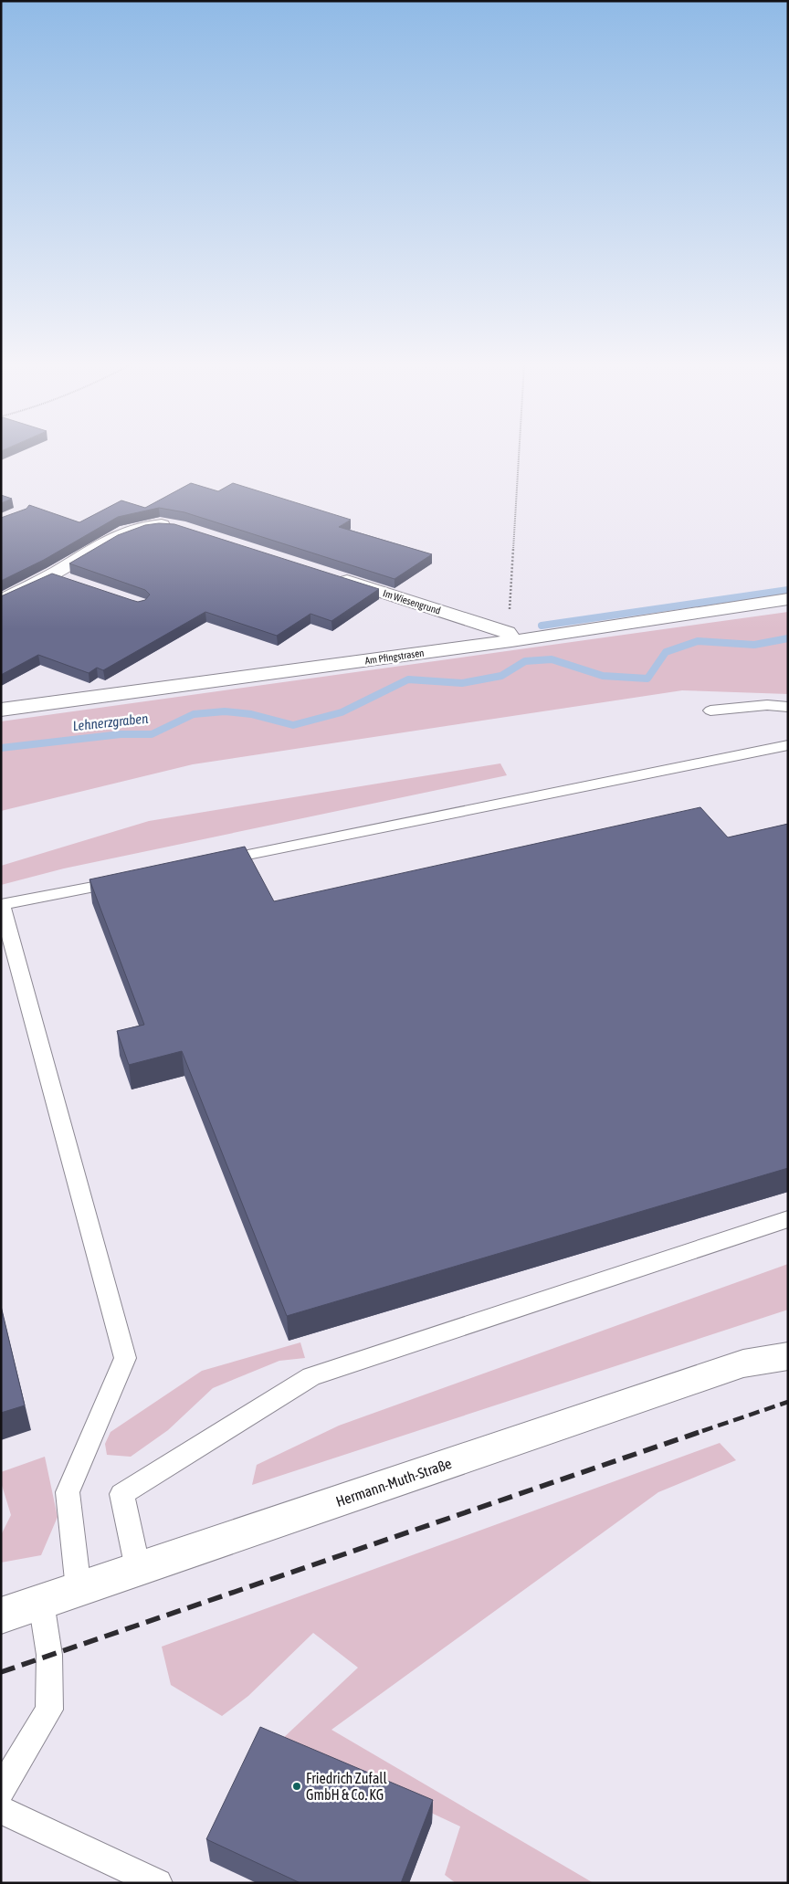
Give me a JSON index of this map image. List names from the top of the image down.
{
  "streets": {
    "street": ["Im Wiesengrund", "Am Pfingstrasen", "Hermann-Muth-Straße"]
  },
  "crossings": [
    ["Im Wiesengrund", "Am Pfingstrasen"]
  ],
  "water": ["Lehnerzgraben"],
  "places": ["Friedrich Zufall GmbH & Co. KG"]
}
